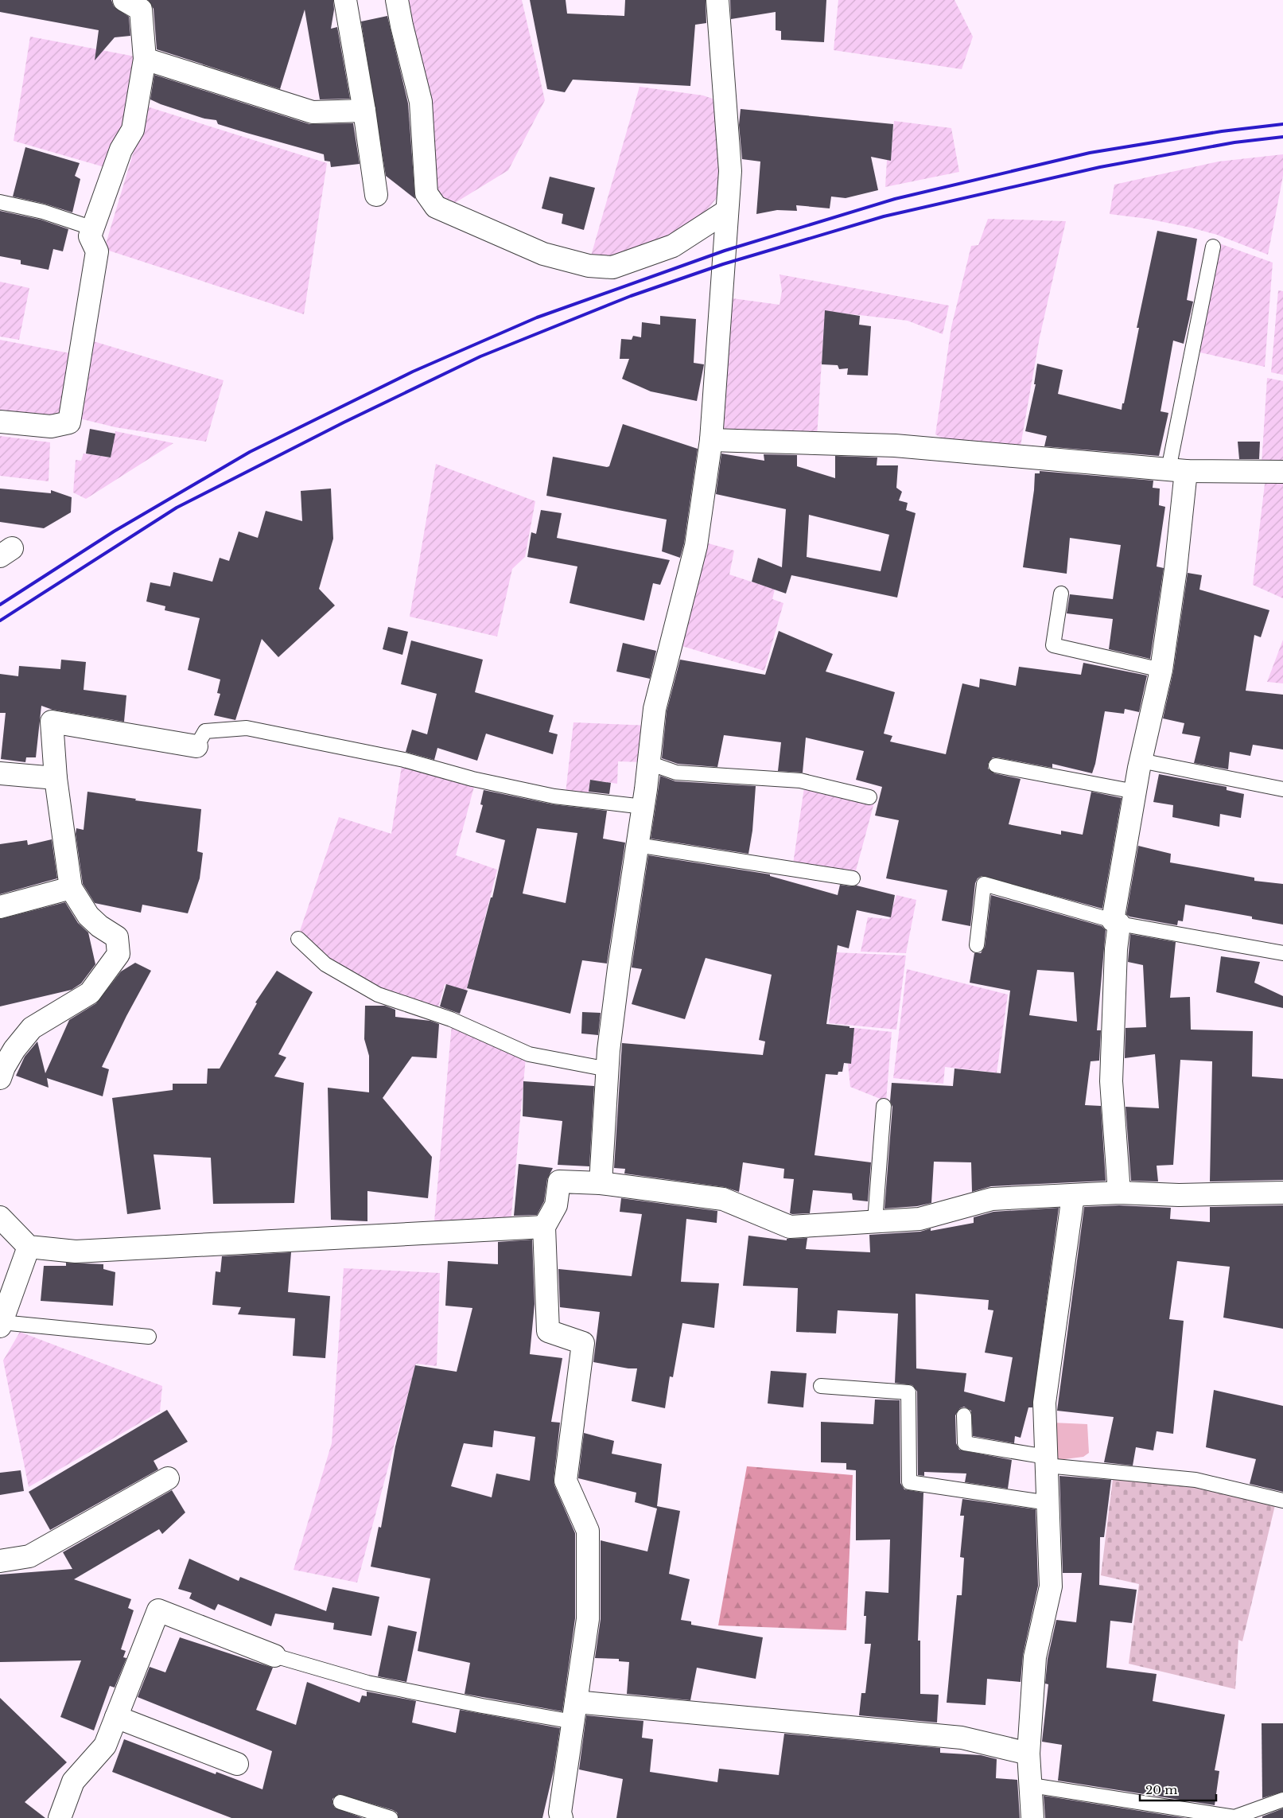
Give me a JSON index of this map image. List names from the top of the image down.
{
  "scale_bar": "20 m"
}
